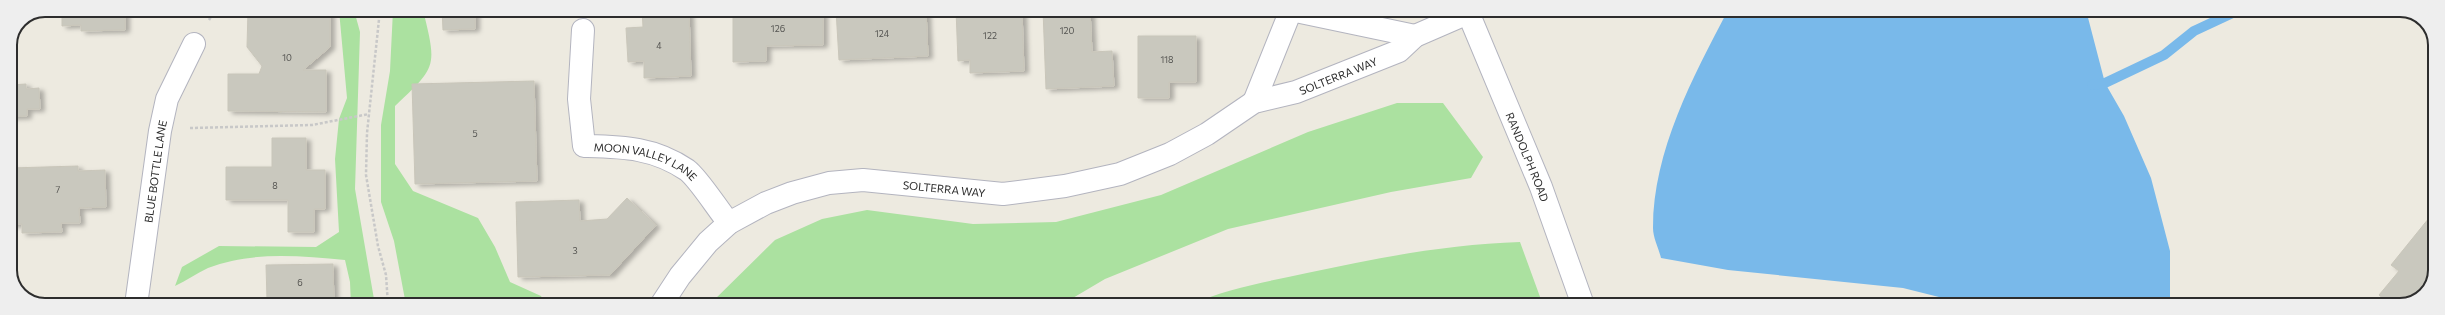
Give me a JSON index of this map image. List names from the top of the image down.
{
  "streets": {
    "street": [
      "SOLTERRA WAY",
      "RANDOLPH ROAD",
      "MOON VALLEY LANE",
      "BLUE BOTTLE LANE"
    ]
  },
  "crossings": [
    ["SOLTERRA WAY", "MOON VALLEY LANE"]
  ],
  "house_numbers": [
    "126",
    "120",
    "124",
    "122",
    "4",
    "10",
    "118",
    "5",
    "8",
    "7",
    "3",
    "6"
  ]
}
